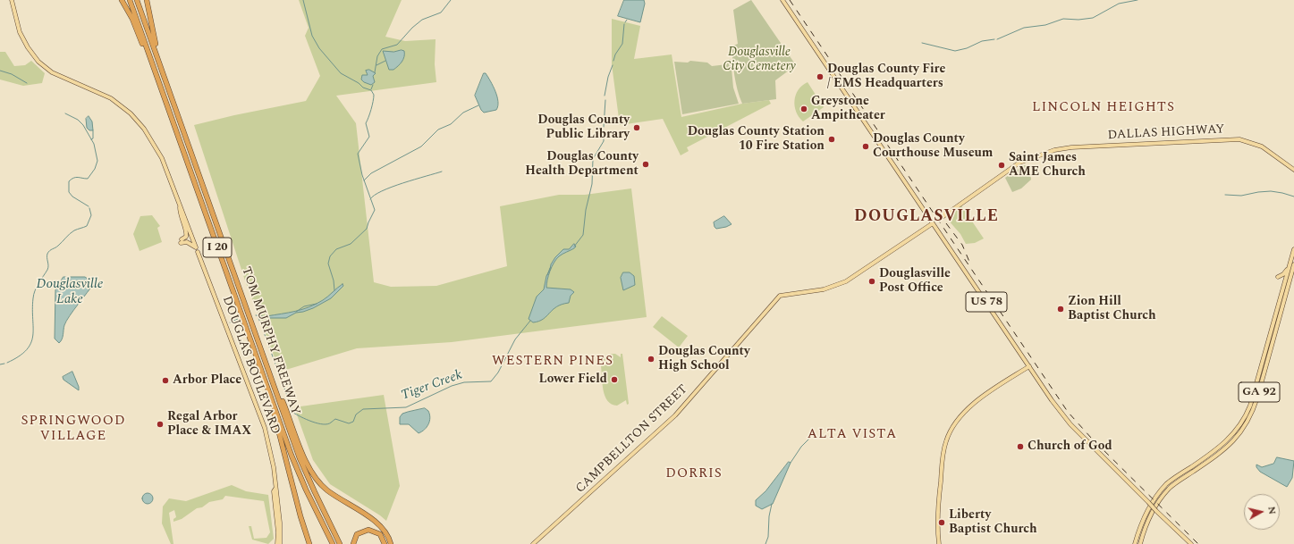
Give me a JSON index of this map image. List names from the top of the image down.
{
  "streets": {
    "highway": ["I 20", "TOM MURPHY FREEWAY"],
    "main road": [
      "DALLAS HIGHWAY",
      "US 78",
      "DOUGLAS BOULEVARD",
      "GA 92",
      "CAMPBELLTON STREET"
    ]
  },
  "crossings": [
    ["US 78", "CAMPBELLTON STREET"]
  ],
  "districts": [
    "LINCOLN HEIGHTS",
    "DOUGLASVILLE",
    "WESTERN PINES",
    "SPRINGWOOD VILLAGE",
    "ALTA VISTA",
    "DORRIS"
  ],
  "water": ["Douglasville Lake", "Tiger Creek"],
  "parks": ["Douglasville City Cemetery"],
  "places": [
    "Douglas County Fire / EMS Headquarters",
    "Greystone Ampitheater",
    "Douglas County Public Library",
    "Douglas County Station 10 Fire Station",
    "Douglas County Courthouse Museum",
    "Douglas County Health Department",
    "Saint James AME Church",
    "Douglasville Post Office",
    "Zion Hill Baptist Church",
    "Douglas County High School",
    "Lower Field",
    "Arbor Place",
    "Regal Arbor Place & IMAX",
    "Church of God",
    "Liberty Baptist Church"
  ],
  "north": "right"
}
